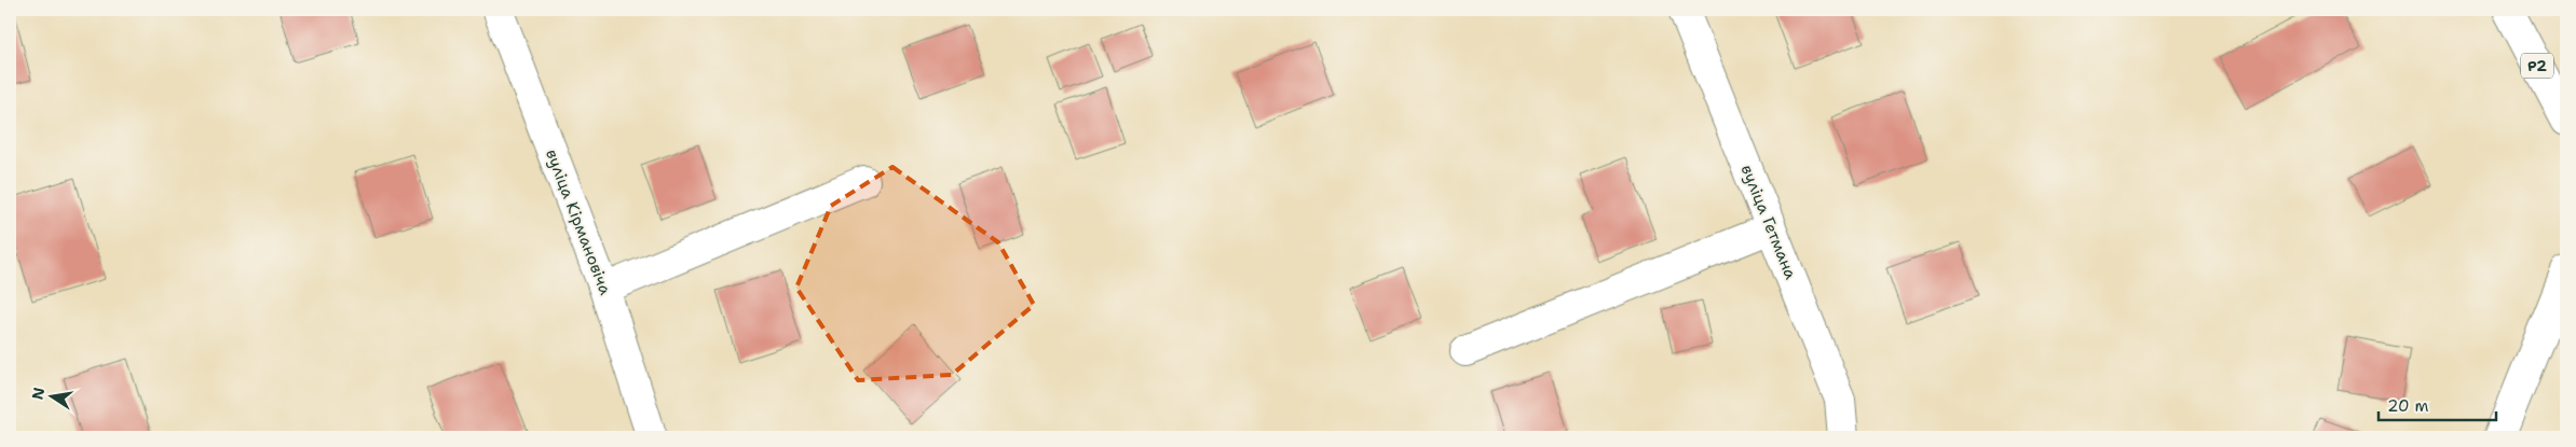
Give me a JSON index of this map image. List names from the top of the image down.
{
  "streets": {
    "street": ["Р2", "вуліца Кірмановіча", "вуліца Гетмана"]
  },
  "scale_bar": "20 m",
  "north": "left"
}
